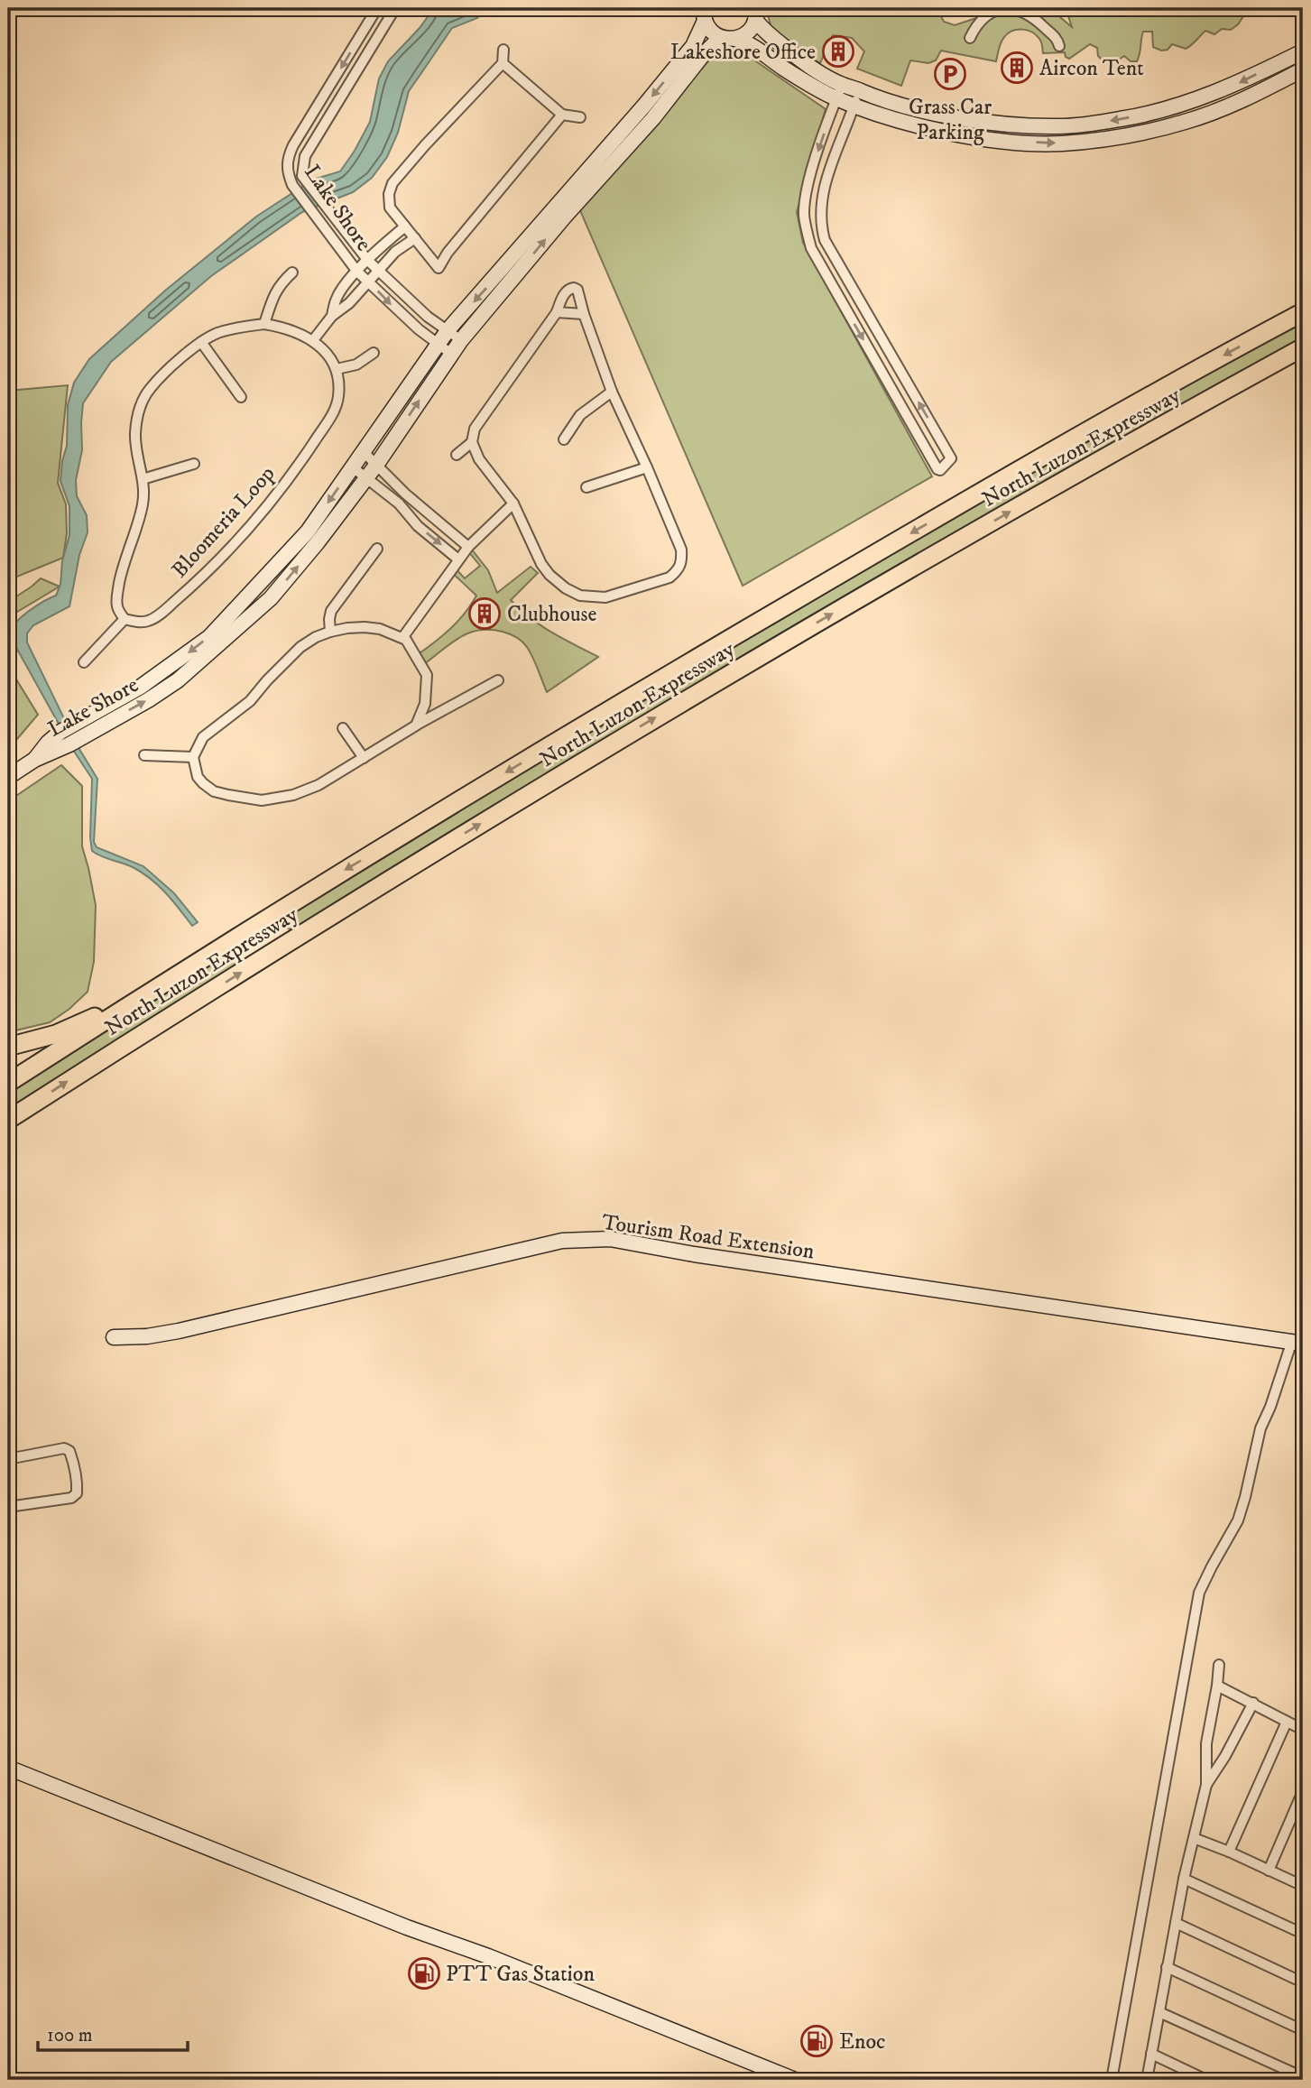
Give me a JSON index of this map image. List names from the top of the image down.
{
  "streets": {
    "highway": ["North Luzon Expressway"],
    "street": ["Lake Shore", "Bloomeria Loop", "Tourism Road Extension"]
  },
  "places": {
    "building": ["Lakeshore Office", "Aircon Tent", "Clubhouse"],
    "parking": ["Grass Car Parking"],
    "fuel station": ["PTT Gas Station", "Enoc"]
  },
  "scale_bar": "100 m"
}
